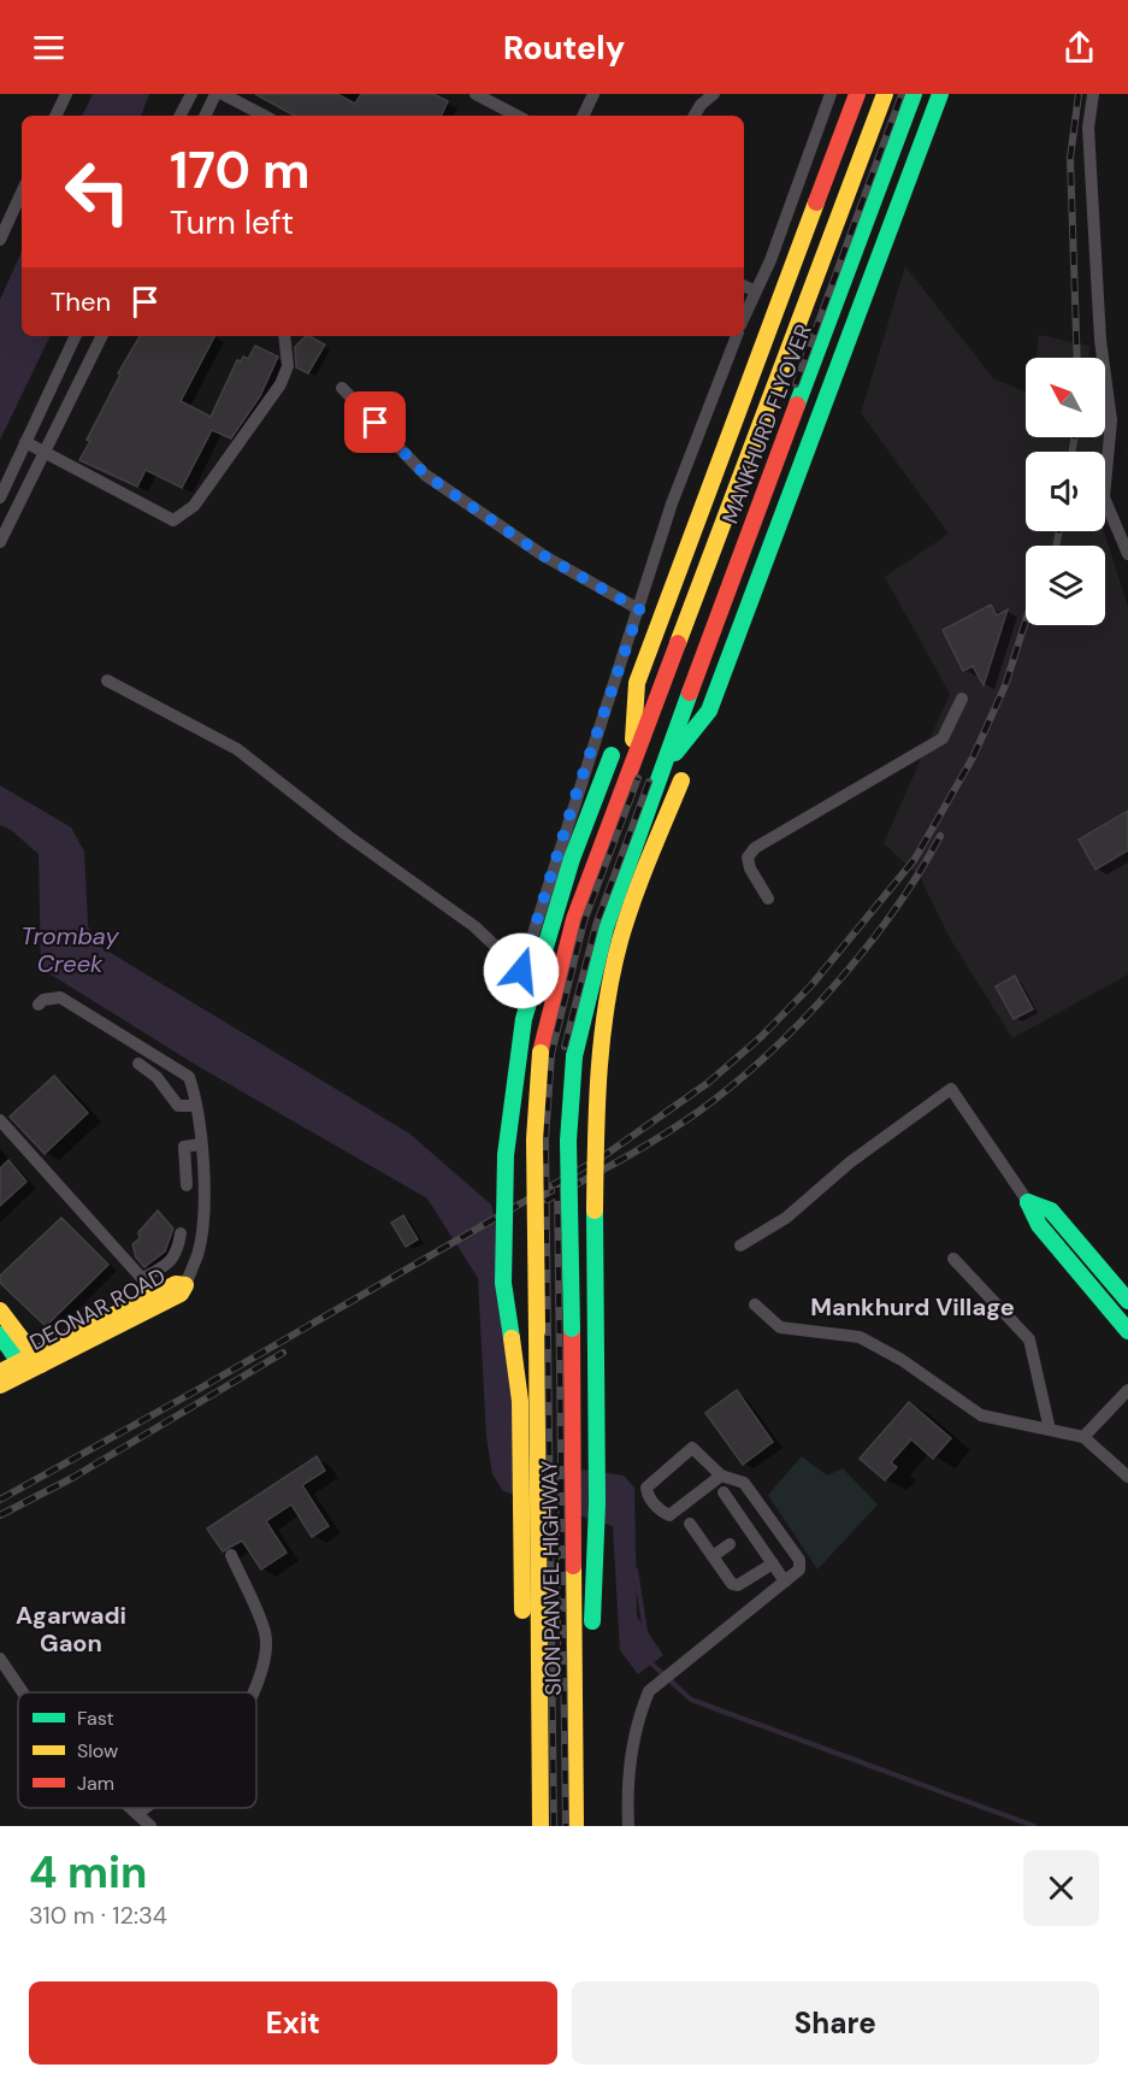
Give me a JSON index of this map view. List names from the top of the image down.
{
  "streets": {
    "main road": ["MANKHURD FLYOVER", "DEONAR ROAD", "SION PANVEL HIGHWAY"]
  },
  "crossings": [
    ["MANKHURD FLYOVER", "SION PANVEL HIGHWAY"]
  ],
  "districts": ["Mankhurd Village", "Agarwadi Gaon"],
  "water": ["Trombay Creek"],
  "legend": ["Fast", "Slow", "Jam"],
  "north": "top left",
  "page": {
    "header": "Routely",
    "turn": ["170 m", "Turn left"],
    "then": "Then",
    "heading": ["4 min", "310 m · 12:34"],
    "buttons": ["Exit", "Share"]
  }
}
